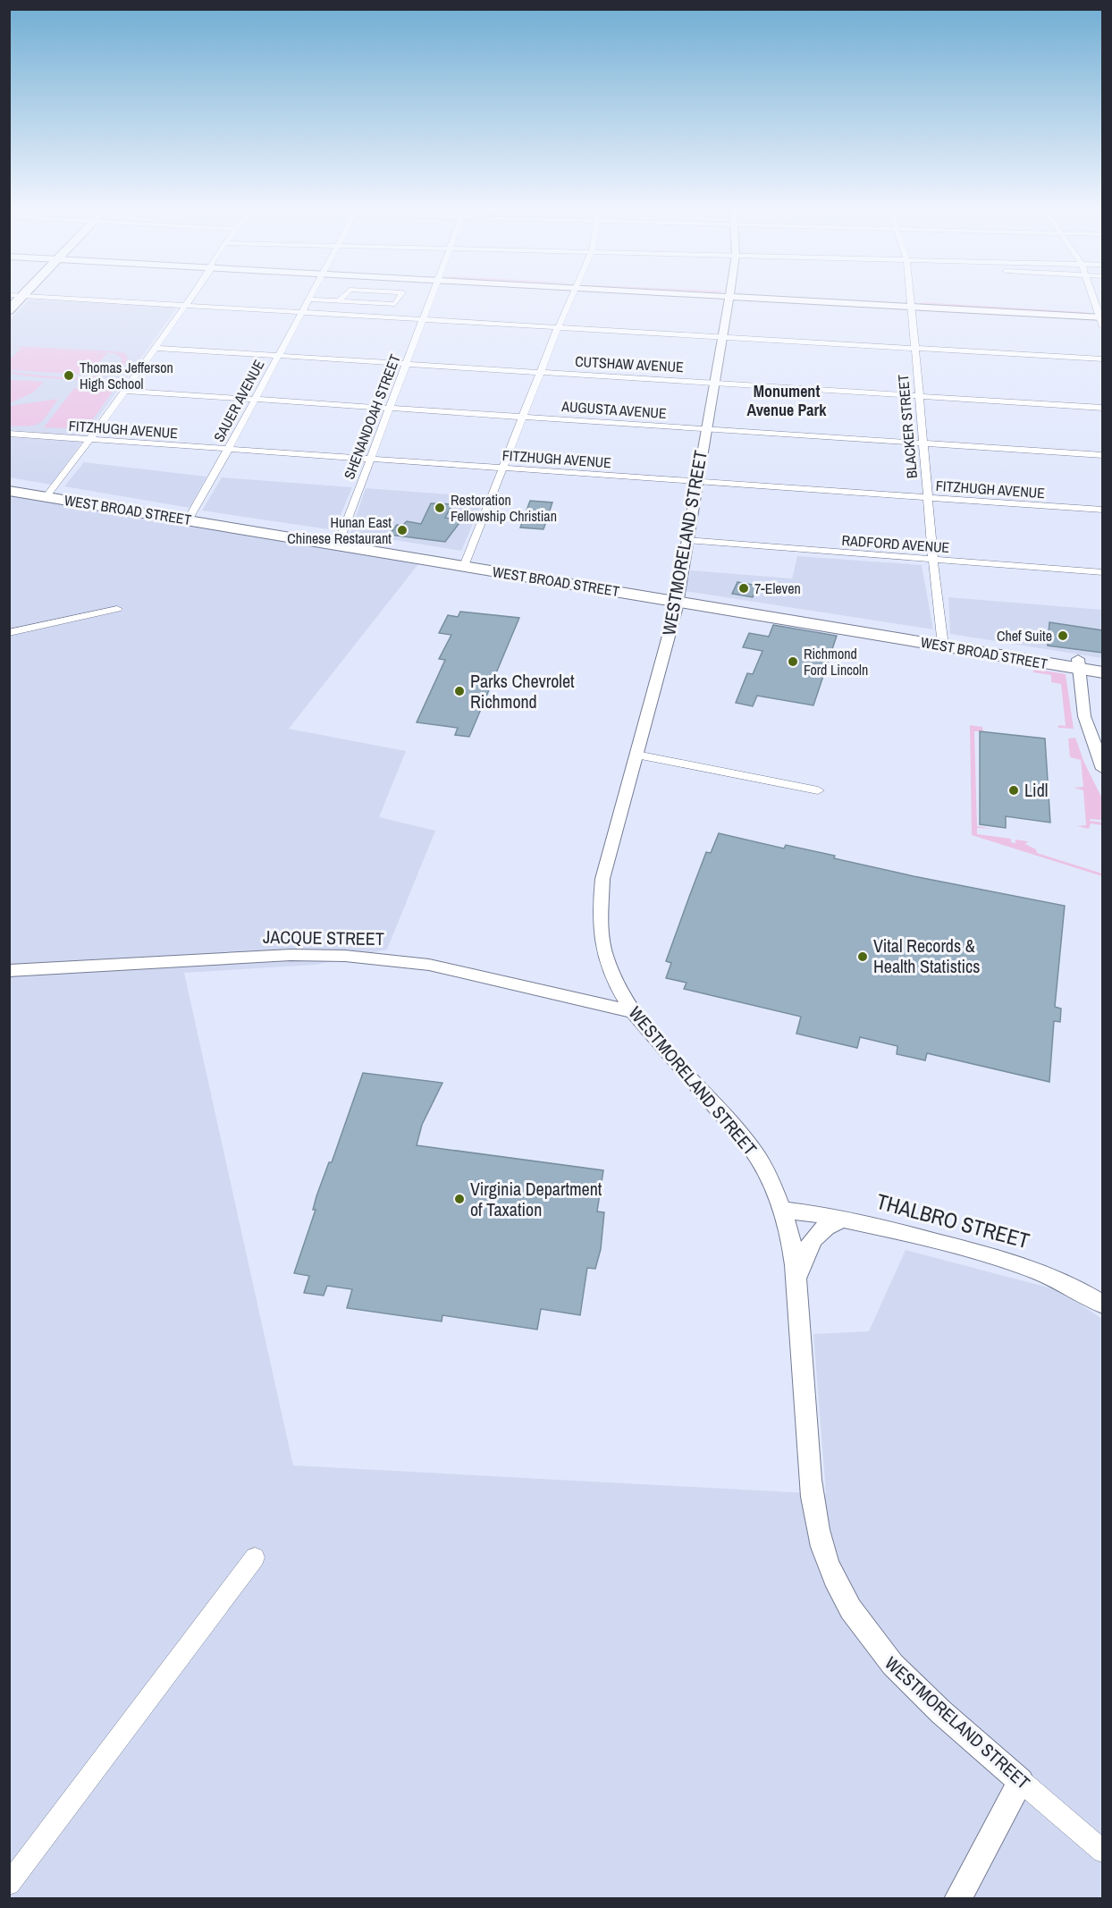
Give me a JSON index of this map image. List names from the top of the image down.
{
  "streets": {
    "main road": ["WEST BROAD STREET"],
    "street": [
      "CUTSHAW AVENUE",
      "SAUER AVENUE",
      "AUGUSTA AVENUE",
      "SHENANDOAH STREET",
      "BLACKER STREET",
      "FITZHUGH AVENUE",
      "WESTMORELAND STREET",
      "RADFORD AVENUE",
      "JACQUE STREET",
      "THALBRO STREET"
    ]
  },
  "crossings": [
    ["CUTSHAW AVENUE", "SAUER AVENUE"],
    ["CUTSHAW AVENUE", "SHENANDOAH STREET"],
    ["CUTSHAW AVENUE", "BLACKER STREET"],
    ["CUTSHAW AVENUE", "WESTMORELAND STREET"],
    ["SAUER AVENUE", "AUGUSTA AVENUE"],
    ["SAUER AVENUE", "FITZHUGH AVENUE"],
    ["SAUER AVENUE", "WEST BROAD STREET"],
    ["AUGUSTA AVENUE", "SHENANDOAH STREET"],
    ["AUGUSTA AVENUE", "BLACKER STREET"],
    ["AUGUSTA AVENUE", "WESTMORELAND STREET"],
    ["SHENANDOAH STREET", "FITZHUGH AVENUE"],
    ["SHENANDOAH STREET", "WEST BROAD STREET"],
    ["BLACKER STREET", "FITZHUGH AVENUE"],
    ["BLACKER STREET", "WEST BROAD STREET"],
    ["BLACKER STREET", "RADFORD AVENUE"],
    ["FITZHUGH AVENUE", "WESTMORELAND STREET"],
    ["WEST BROAD STREET", "WESTMORELAND STREET"],
    ["WESTMORELAND STREET", "RADFORD AVENUE"],
    ["WESTMORELAND STREET", "JACQUE STREET"],
    ["WESTMORELAND STREET", "THALBRO STREET"]
  ],
  "districts": ["Monument Avenue Park"],
  "places": [
    "Thomas Jefferson High School",
    "Restoration Fellowship Christian",
    "Hunan East Chinese Restaurant",
    "7-Eleven",
    "Chef Suite",
    "Richmond Ford Lincoln",
    "Parks Chevrolet Richmond",
    "Lidl",
    "Vital Records & Health Statistics",
    "Virginia Department of Taxation"
  ]
}
